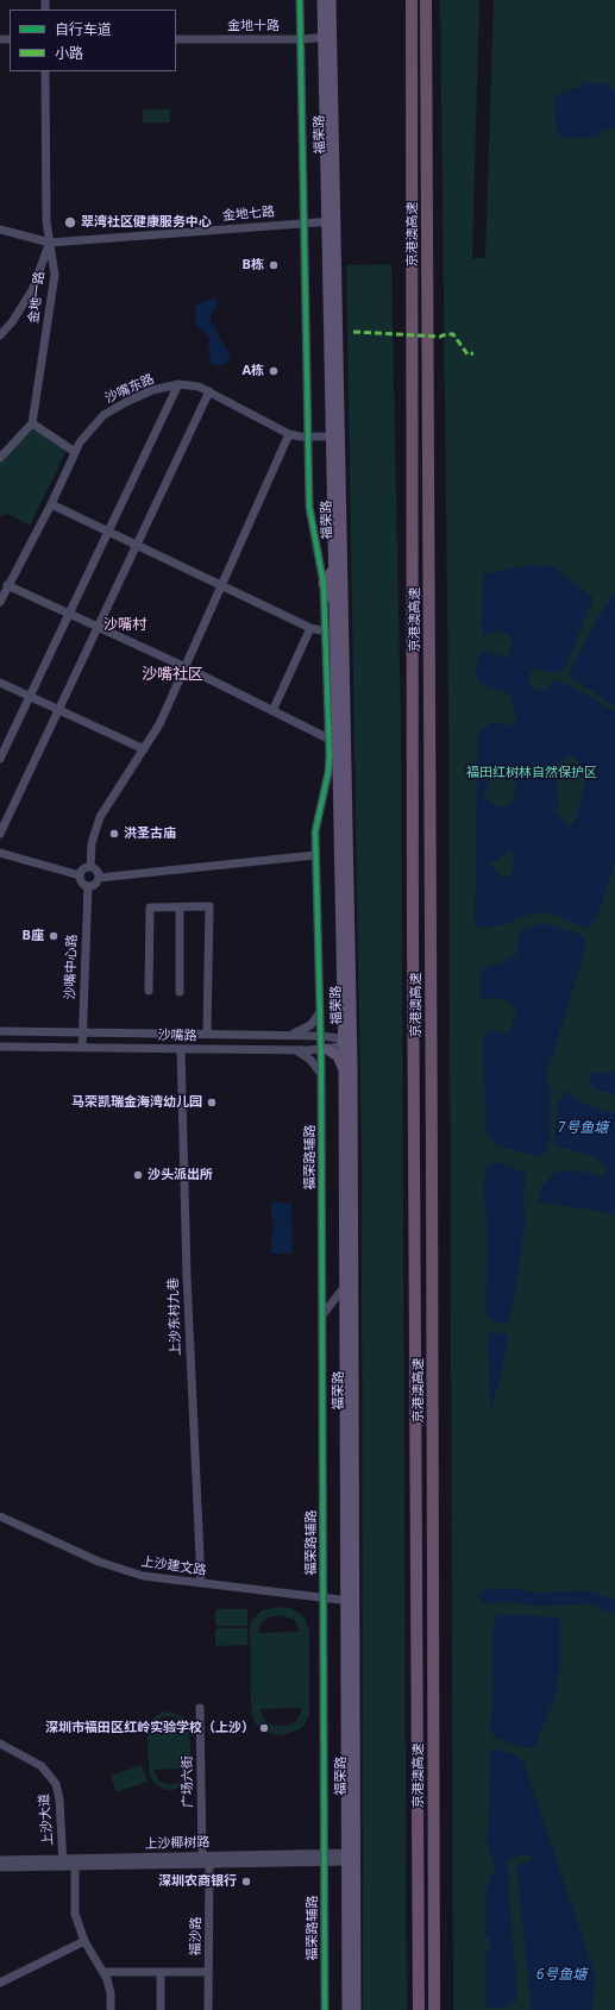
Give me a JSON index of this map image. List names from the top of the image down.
{
  "streets": {
    "highway": ["京港澳高速"],
    "main road": ["福荣路"],
    "street": [
      "金地十路",
      "金地七路",
      "金地一路",
      "沙嘴东路",
      "沙嘴中心路",
      "沙嘴路",
      "福荣路辅路",
      "上沙东村九巷",
      "上沙建文路",
      "广场六街",
      "上沙大道",
      "上沙椰树路",
      "福沙路"
    ]
  },
  "crossings": [
    ["金地十路", "福荣路"],
    ["金地十路", "福荣路辅路"],
    ["福荣路", "金地七路"],
    ["福荣路", "沙嘴东路"],
    ["福荣路", "沙嘴路"],
    ["福荣路", "福荣路辅路"],
    ["福荣路", "上沙建文路"],
    ["福荣路", "上沙椰树路"],
    ["金地七路", "金地一路"],
    ["金地七路", "福荣路辅路"],
    ["沙嘴东路", "福荣路辅路"],
    ["沙嘴中心路", "沙嘴路"],
    ["沙嘴路", "福荣路辅路"],
    ["沙嘴路", "上沙东村九巷"],
    ["福荣路辅路", "上沙建文路"],
    ["福荣路辅路", "上沙椰树路"],
    ["上沙东村九巷", "上沙建文路"],
    ["广场六街", "上沙椰树路"],
    ["上沙大道", "上沙椰树路"],
    ["上沙椰树路", "福沙路"]
  ],
  "districts": ["沙嘴村", "沙嘴社区"],
  "water": ["7号鱼塘", "6号鱼塘"],
  "parks": ["福田红树林自然保护区"],
  "places": [
    "翠湾社区健康服务中心",
    "B栋",
    "A栋",
    "洪圣古庙",
    "B座",
    "马荣凯瑞金海湾幼儿园",
    "沙头派出所",
    "深圳市福田区红岭实验学校（上沙）",
    "深圳农商银行"
  ],
  "legend": ["自行车道", "小路"]
}
